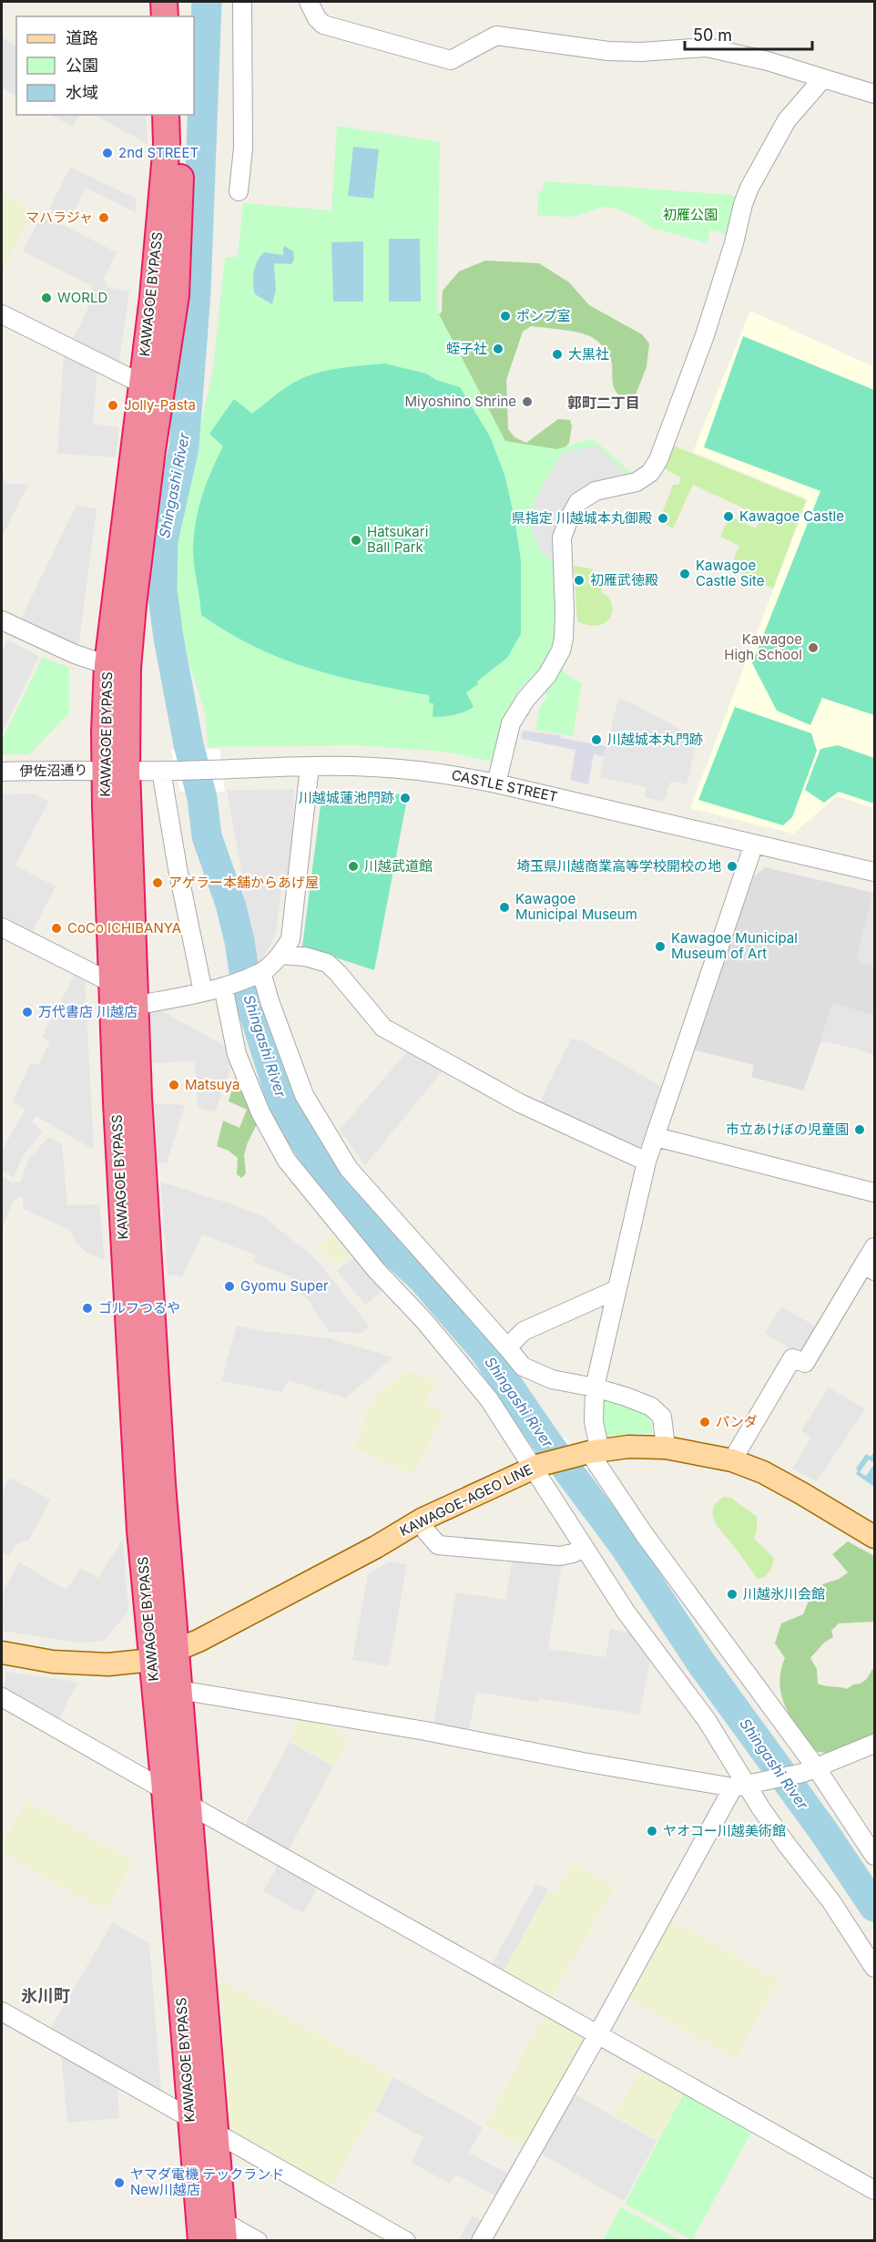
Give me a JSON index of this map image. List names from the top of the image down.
{
  "streets": {
    "highway": ["KAWAGOE BYPASS"],
    "main road": ["KAWAGOE-AGEO LINE"],
    "street": ["伊佐沼通り", "CASTLE STREET"]
  },
  "crossings": [
    ["KAWAGOE BYPASS", "伊佐沼通り"],
    ["KAWAGOE BYPASS", "CASTLE STREET"],
    ["KAWAGOE BYPASS", "KAWAGOE-AGEO LINE"],
    ["伊佐沼通り", "CASTLE STREET"]
  ],
  "districts": ["郭町二丁目", "氷川町"],
  "water": ["Shingashi River"],
  "parks": ["初雁公園"],
  "places": [
    "2nd STREET",
    "マハラジャ",
    "WORLD",
    "ポンプ室",
    "蛭子社",
    "大黒社",
    "Miyoshino Shrine",
    "Jolly-Pasta",
    "Kawagoe Castle",
    "県指定 川越城本丸御殿",
    "Hatsukari Ball Park",
    "Kawagoe Castle Site",
    "初雁武徳殿",
    "Kawagoe High School",
    "川越城本丸門跡",
    "川越城蓮池門跡",
    "川越武道館",
    "埼玉県川越商業高等学校開校の地",
    "アゲラー本舗からあげ屋",
    "Kawagoe Municipal Museum",
    "CoCo ICHIBANYA",
    "Kawagoe Municipal Museum of Art",
    "万代書店 川越店",
    "Matsuya",
    "市立あけぼの児童園",
    "Gyomu Super",
    "ゴルフつるや",
    "パンダ",
    "川越氷川会館",
    "ヤオコー川越美術館",
    "ヤマダ電機 テックランド New川越店"
  ],
  "legend": ["道路", "公園", "水域"],
  "scale_bar": "50 m"
}
